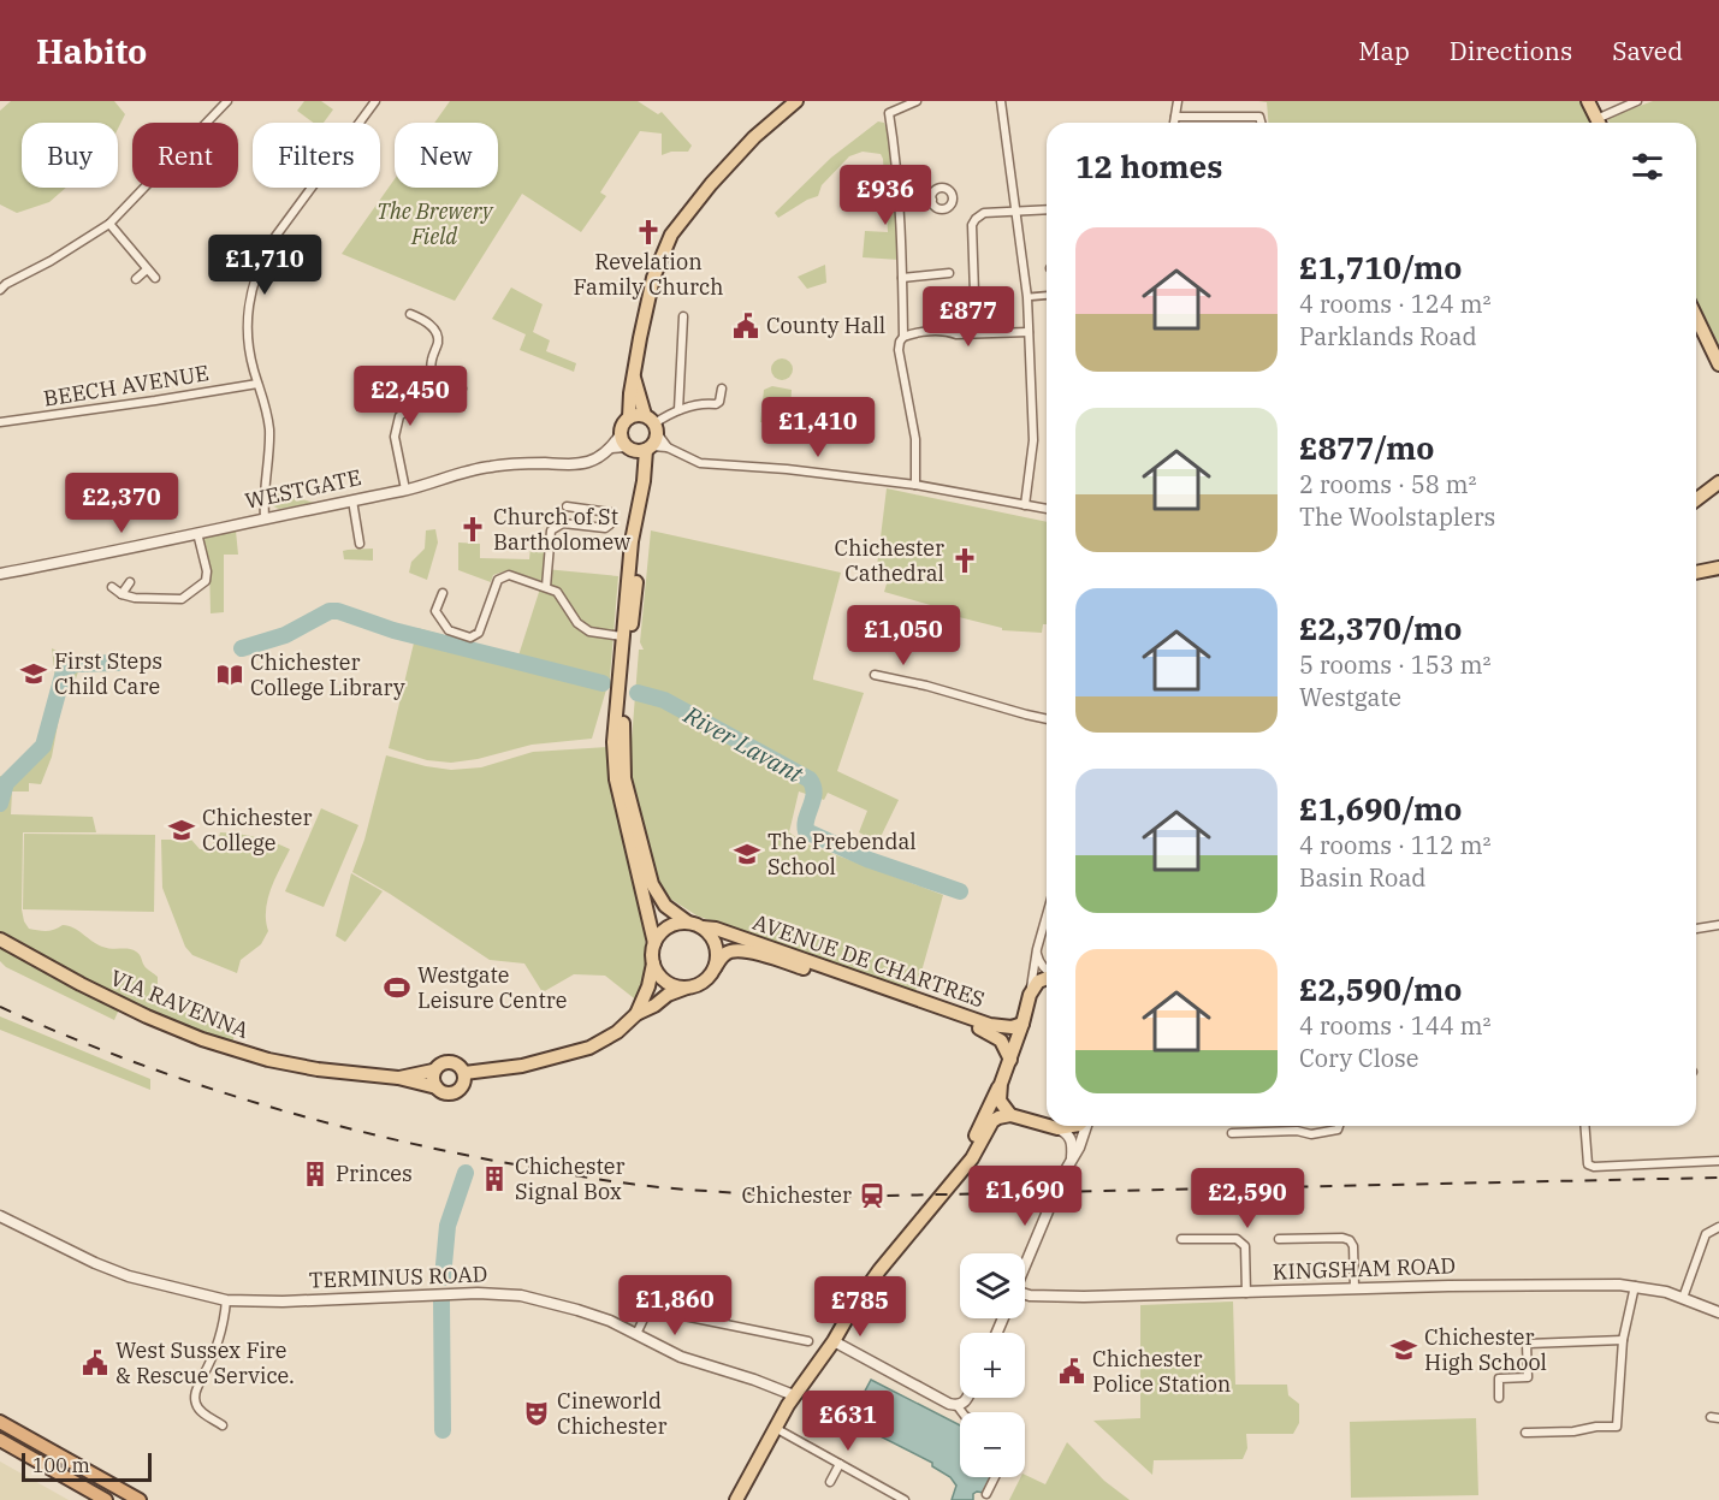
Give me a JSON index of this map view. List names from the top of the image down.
{
  "streets": {
    "main road": ["AVENUE DE CHARTRES", "VIA RAVENNA"],
    "street": [
      "BEECH AVENUE",
      "WESTGATE",
      "KINGSHAM ROAD",
      "TERMINUS ROAD"
    ]
  },
  "water": ["River Lavant"],
  "parks": ["The Brewery Field"],
  "places": {
    "church": ["Revelation Family Church", "Church of St Bartholomew", "Chichester Cathedral"],
    "public building": ["County Hall", "West Sussex Fire & Rescue Service.", "Chichester Police Station"],
    "school or university": [
      "First Steps Child Care",
      "Chichester College",
      "The Prebendal School",
      "Chichester High School"
    ],
    "library": ["Chichester College Library"],
    "sports": ["Westgate Leisure Centre"],
    "building": ["Princes", "Chichester Signal Box"],
    "station": ["Chichester"],
    "theatre": ["Cineworld Chichester"]
  },
  "scale_bar": "100 m",
  "page": {
    "header": "Habito",
    "nav": ["Map", "Directions", "Saved"],
    "chip": [
      "Buy",
      "Rent",
      "Filters",
      "New"
    ],
    "heading": "12 homes",
    "price": [
      "£936",
      "£1,710",
      "£877",
      "£2,450",
      "£1,410",
      "£2,370",
      "£1,050",
      "£1,690",
      "£2,590",
      "£1,860",
      "£785",
      "£631"
    ],
    "list": [
      {
        "name": "£1,710/mo",
        "note": "4 rooms · 124 m² · Parklands Road"
      },
      {
        "name": "£877/mo",
        "note": "2 rooms · 58 m² · The Woolstaplers"
      },
      {
        "name": "£2,370/mo",
        "note": "5 rooms · 153 m² · Westgate"
      },
      {
        "name": "£1,690/mo",
        "note": "4 rooms · 112 m² · Basin Road"
      },
      {
        "name": "£2,590/mo",
        "note": "4 rooms · 144 m² · Cory Close"
      }
    ],
    "map_buttons": ["+", "−"],
    "scale": "100 m"
  }
}
